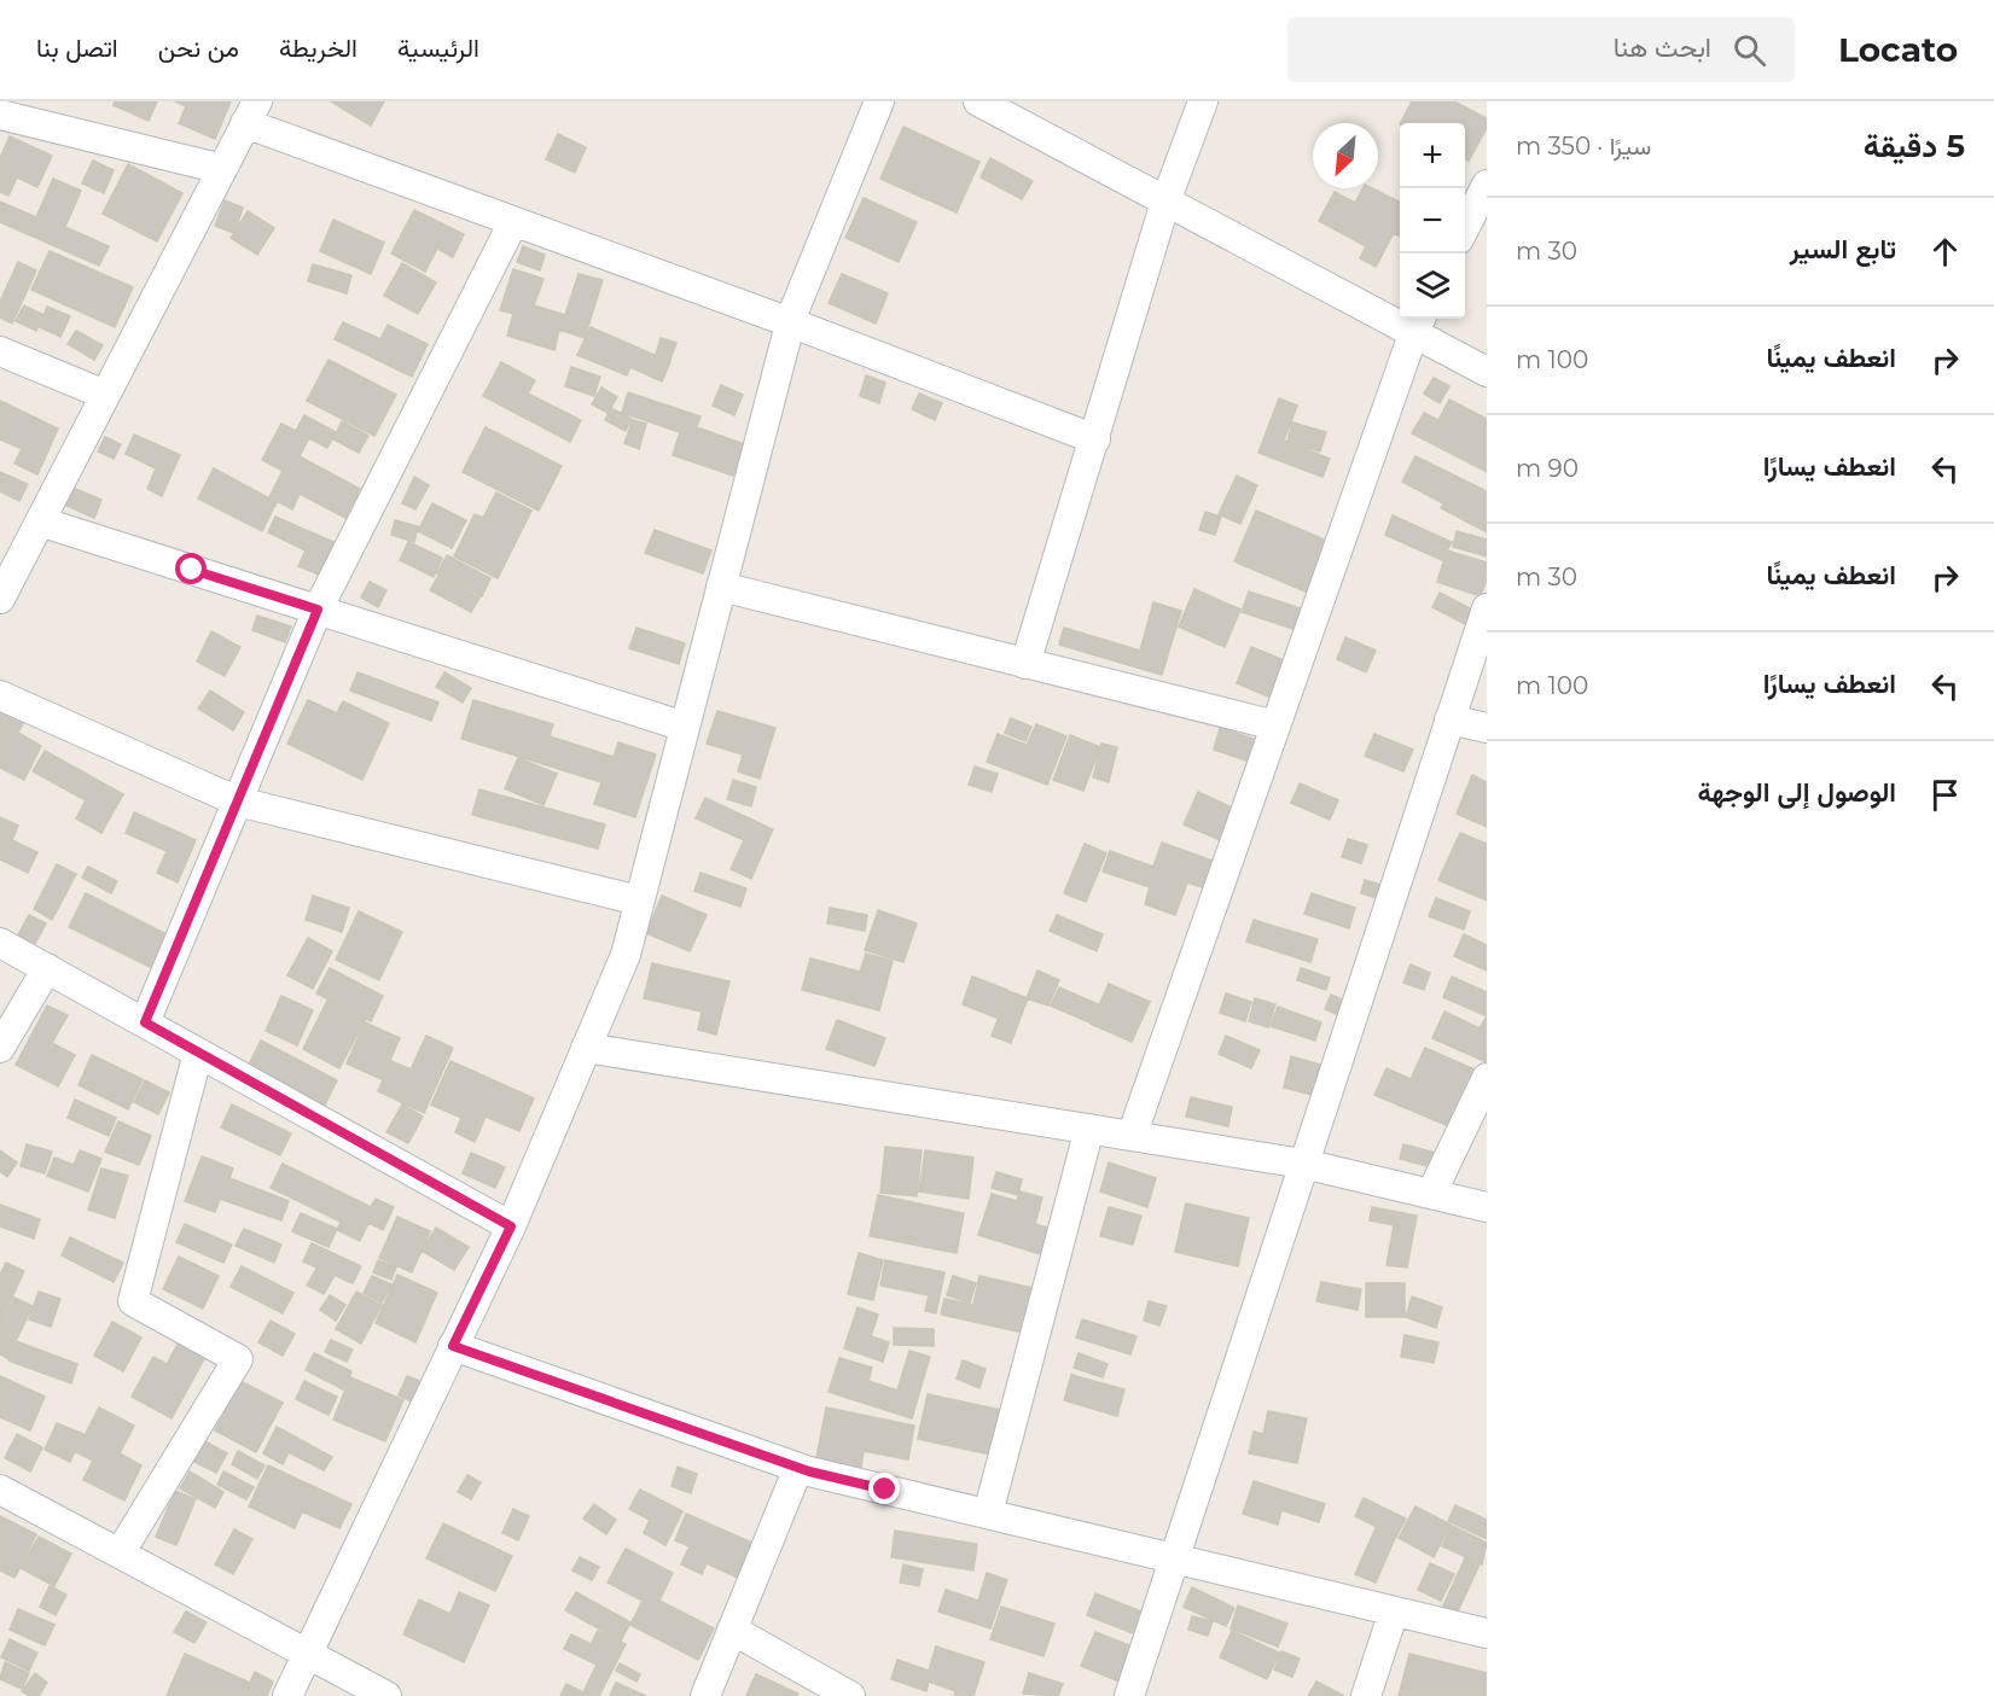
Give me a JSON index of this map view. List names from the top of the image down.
{
  "north": "bottom left",
  "page": {
    "header": "Locato",
    "search": "ابحث هنا",
    "nav": [
      "الرئيسية",
      "الخريطة",
      "من نحن",
      "اتصل بنا"
    ],
    "heading": ["5 دقيقة", "سيرًا · 350 m"],
    "map_buttons": ["+", "−"],
    "list": [
      ["تابع السير", "30 m"],
      ["انعطف يمينًا", "100 m"],
      ["انعطف يسارًا", "90 m"],
      ["انعطف يمينًا", "30 m"],
      ["انعطف يسارًا", "100 m"],
      "الوصول إلى الوجهة"
    ]
  }
}
